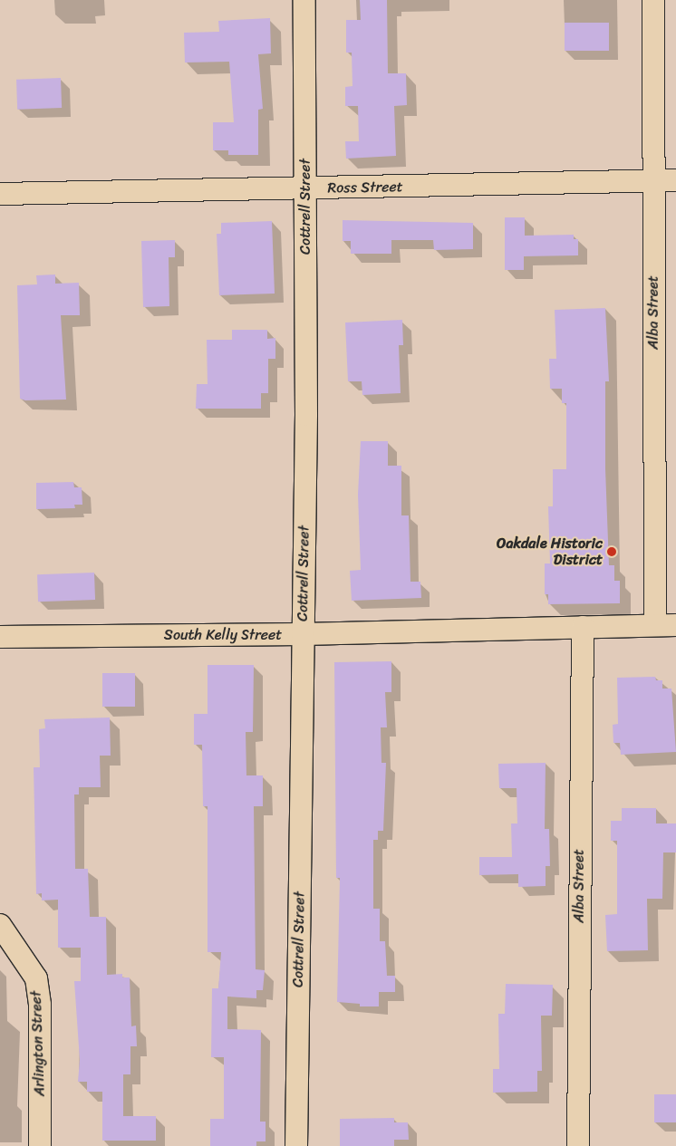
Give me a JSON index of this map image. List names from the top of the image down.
{
  "streets": {
    "street": [
      "Ross Street",
      "Cottrell Street",
      "Alba Street",
      "South Kelly Street",
      "Arlington Street"
    ]
  },
  "crossings": [
    ["Ross Street", "Cottrell Street"],
    ["Ross Street", "Alba Street"],
    ["Cottrell Street", "South Kelly Street"],
    ["Alba Street", "South Kelly Street"]
  ],
  "places": ["Oakdale Historic District"]
}
